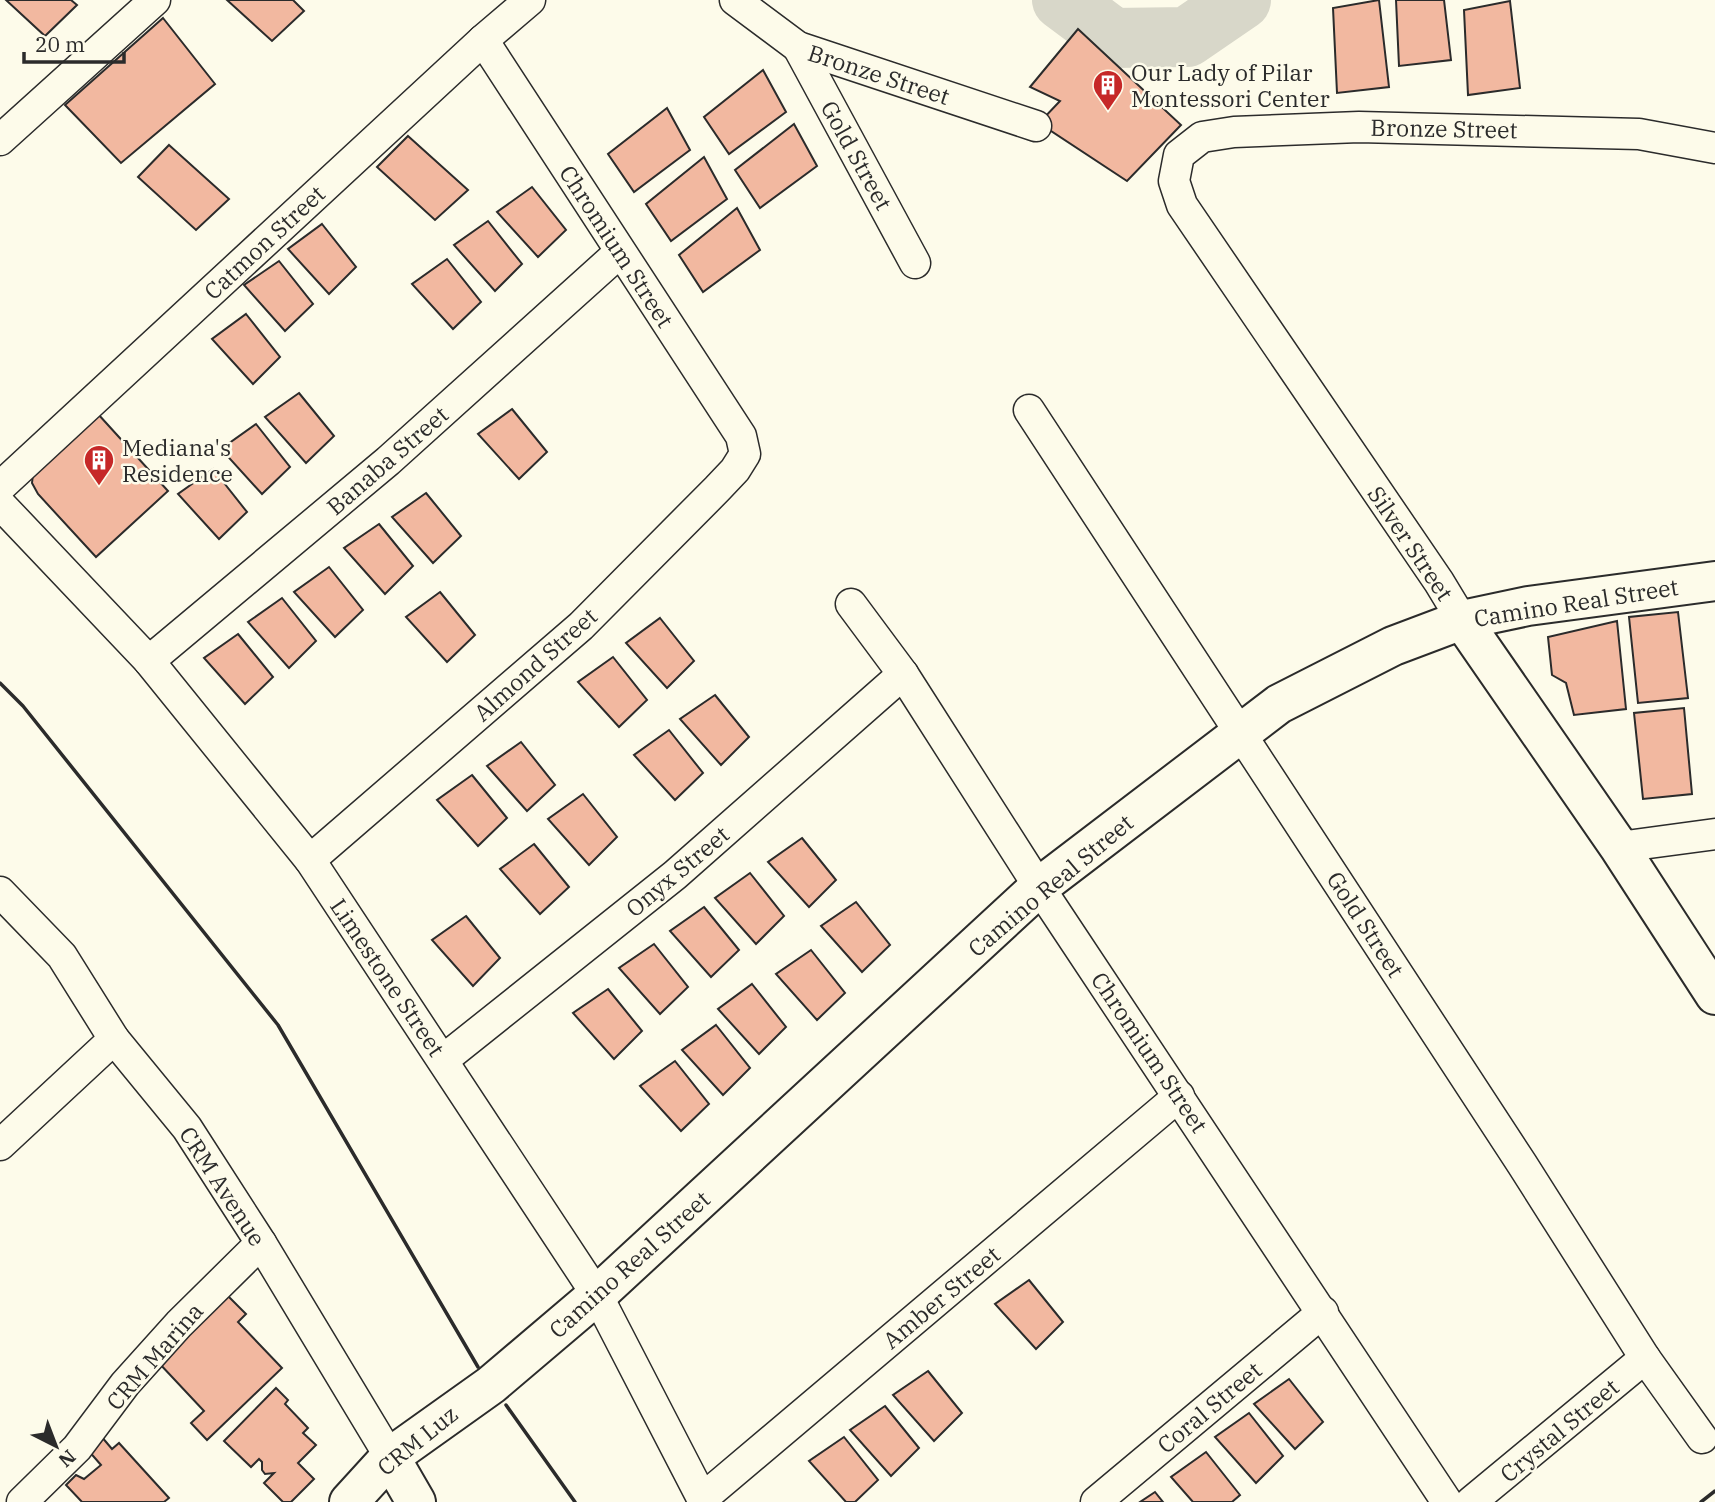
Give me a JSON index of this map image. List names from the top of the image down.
{
  "streets": {
    "street": [
      "Bronze Street",
      "Gold Street",
      "Catmon Street",
      "Chromium Street",
      "Banaba Street",
      "Silver Street",
      "Camino Real Street",
      "Almond Street",
      "Onyx Street",
      "Limestone Street",
      "CRM Avenue",
      "Amber Street",
      "CRM Marina",
      "Coral Street",
      "Crystal Street",
      "CRM Luz"
    ]
  },
  "crossings": [
    ["Bronze Street", "Gold Street"],
    ["Bronze Street", "Silver Street"],
    ["Gold Street", "Camino Real Street"],
    ["Gold Street", "Crystal Street"],
    ["Catmon Street", "Chromium Street"],
    ["Chromium Street", "Banaba Street"],
    ["Chromium Street", "Camino Real Street"],
    ["Chromium Street", "Almond Street"],
    ["Chromium Street", "Onyx Street"],
    ["Chromium Street", "Amber Street"],
    ["Chromium Street", "Coral Street"],
    ["Banaba Street", "Limestone Street"],
    ["Silver Street", "Camino Real Street"],
    ["Camino Real Street", "Limestone Street"],
    ["Camino Real Street", "CRM Luz"],
    ["Almond Street", "Limestone Street"],
    ["Onyx Street", "Limestone Street"],
    ["Limestone Street", "Amber Street"],
    ["CRM Avenue", "CRM Marina"],
    ["CRM Avenue", "CRM Luz"]
  ],
  "places": {
    "building": ["Our Lady of Pilar Montessori Center", "Mediana's Residence"]
  },
  "scale_bar": "20 m",
  "north": "bottom right"
}
